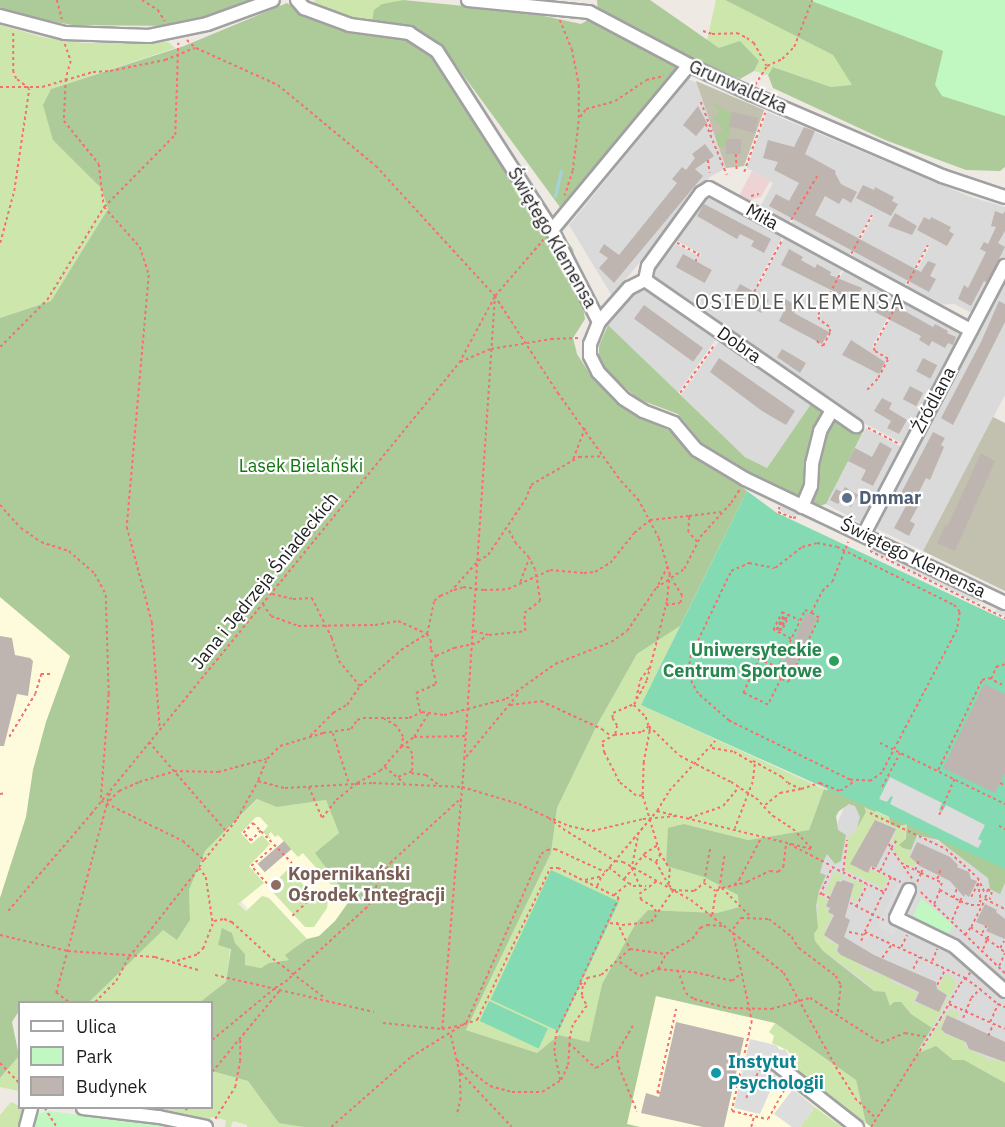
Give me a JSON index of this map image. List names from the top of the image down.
{
  "streets": {
    "street": [
      "Grunwaldzka",
      "Miła",
      "Świętego Klemensa",
      "Dobra",
      "Źródlana"
    ],
    "path": ["Jana i Jędrzeja Śniadeckich"]
  },
  "crossings": [
    ["Miła", "Dobra"],
    ["Miła", "Źródlana"],
    ["Świętego Klemensa", "Źródlana"],
    ["Świętego Klemensa", "Jana i Jędrzeja Śniadeckich"]
  ],
  "districts": ["OSIEDLE KLEMENSA"],
  "parks": ["Lasek Bielański"],
  "places": [
    "Dmmar",
    "Uniwersyteckie Centrum Sportowe",
    "Kopernikański Ośrodek Integracji",
    "Instytut Psychologii"
  ],
  "legend": ["Ulica", "Park", "Budynek"]
}
